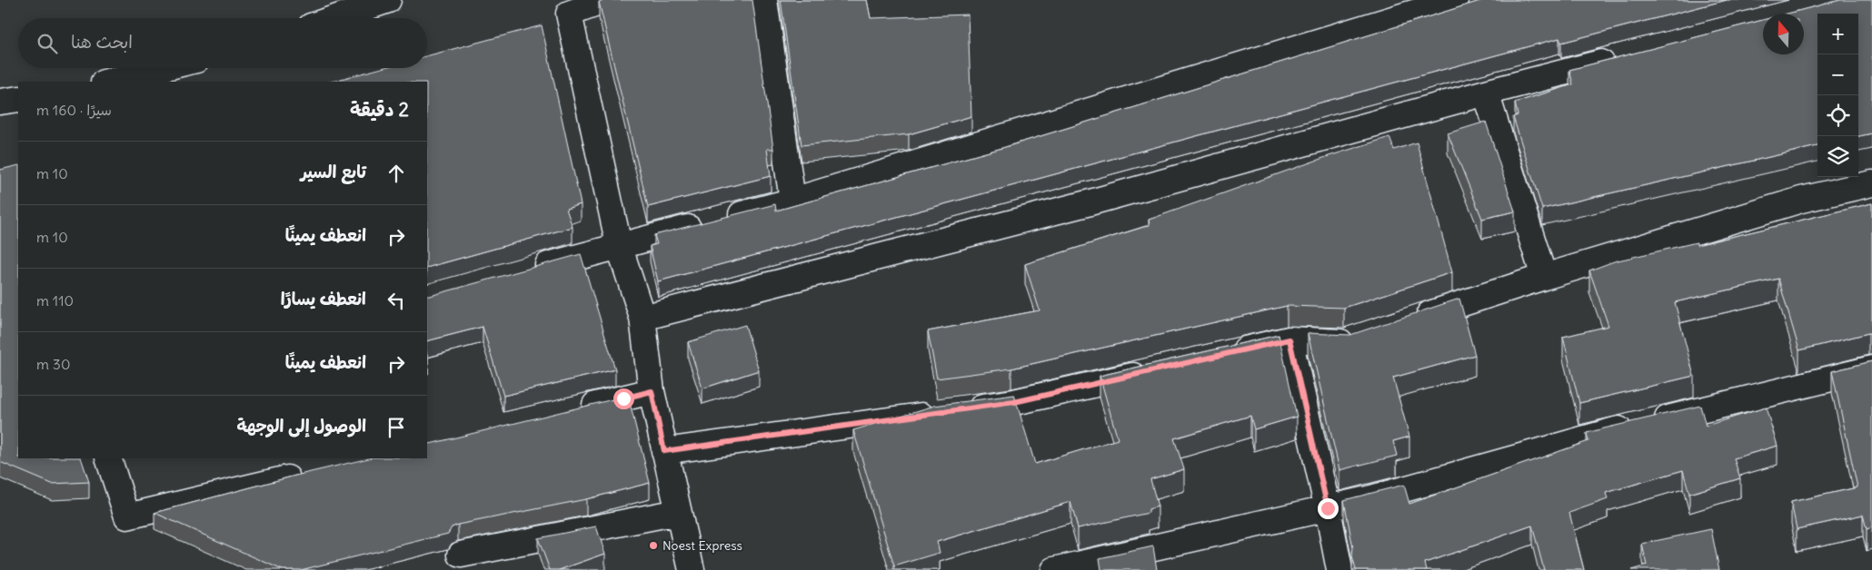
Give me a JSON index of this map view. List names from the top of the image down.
{
  "places": ["Noest Express"],
  "north": "top",
  "page": {
    "map_buttons": ["+", "−"],
    "search": "ابحث هنا",
    "heading": ["2 دقيقة", "سيرًا · 160 m"],
    "list": [
      ["تابع السير", "10 m"],
      ["انعطف يمينًا", "10 m"],
      ["انعطف يسارًا", "110 m"],
      ["انعطف يمينًا", "30 m"],
      "الوصول إلى الوجهة"
    ]
  }
}
